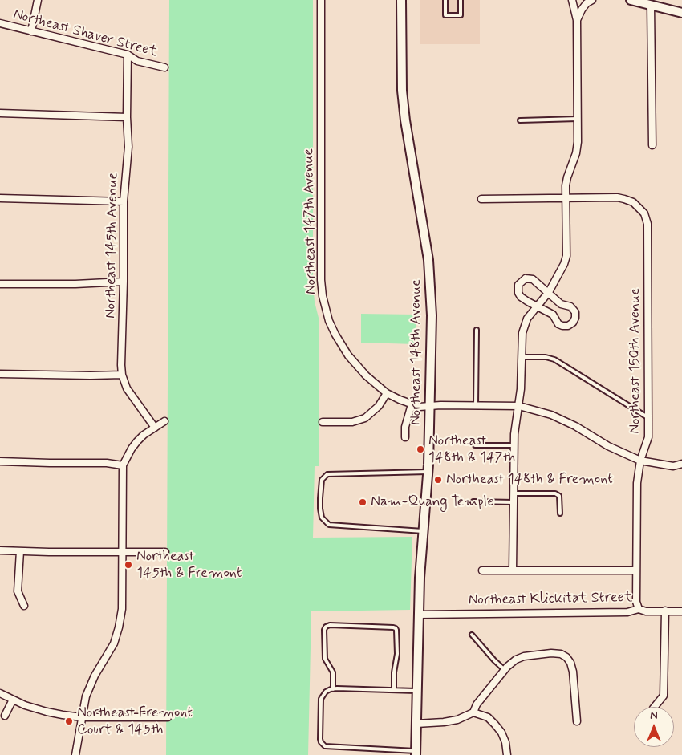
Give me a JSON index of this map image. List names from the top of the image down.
{
  "streets": {
    "main road": ["Northeast 148th Avenue"],
    "street": [
      "Northeast Shaver Street",
      "Northeast 147th Avenue",
      "Northeast 145th Avenue",
      "Northeast 150th Avenue",
      "Northeast Klickitat Street"
    ]
  },
  "crossings": [
    ["Northeast Shaver Street", "Northeast 145th Avenue"],
    ["Northeast 147th Avenue", "Northeast 148th Avenue"],
    ["Northeast 147th Avenue", "Northeast 150th Avenue"],
    ["Northeast 148th Avenue", "Northeast Klickitat Street"],
    ["Northeast 150th Avenue", "Northeast Klickitat Street"]
  ],
  "places": [
    "Northeast 148th & 147th",
    "Northeast 148th & Fremont",
    "Nam-Quang Temple",
    "Northeast 145th & Fremont",
    "Northeast Fremont Court & 145th"
  ],
  "north": "top"
}
